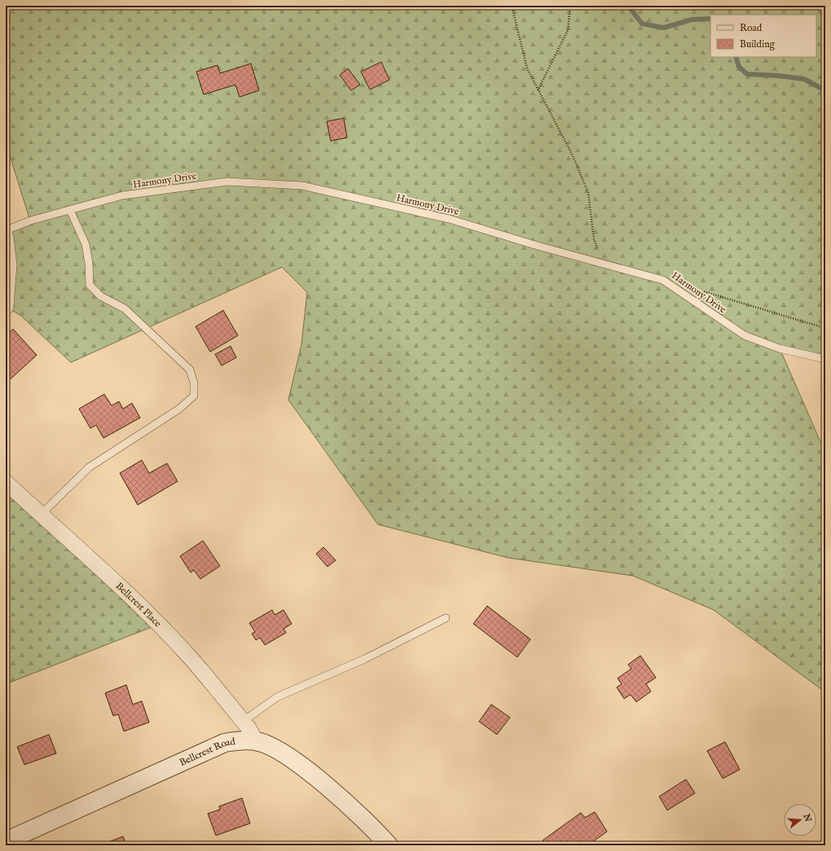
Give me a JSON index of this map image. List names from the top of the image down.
{
  "streets": {
    "street": ["Bellcrest Place", "Bellcrest Road"],
    "lane": ["Harmony Drive"]
  },
  "crossings": [
    ["Bellcrest Place", "Bellcrest Road"]
  ],
  "legend": ["Road", "Building"],
  "north": "right"
}
